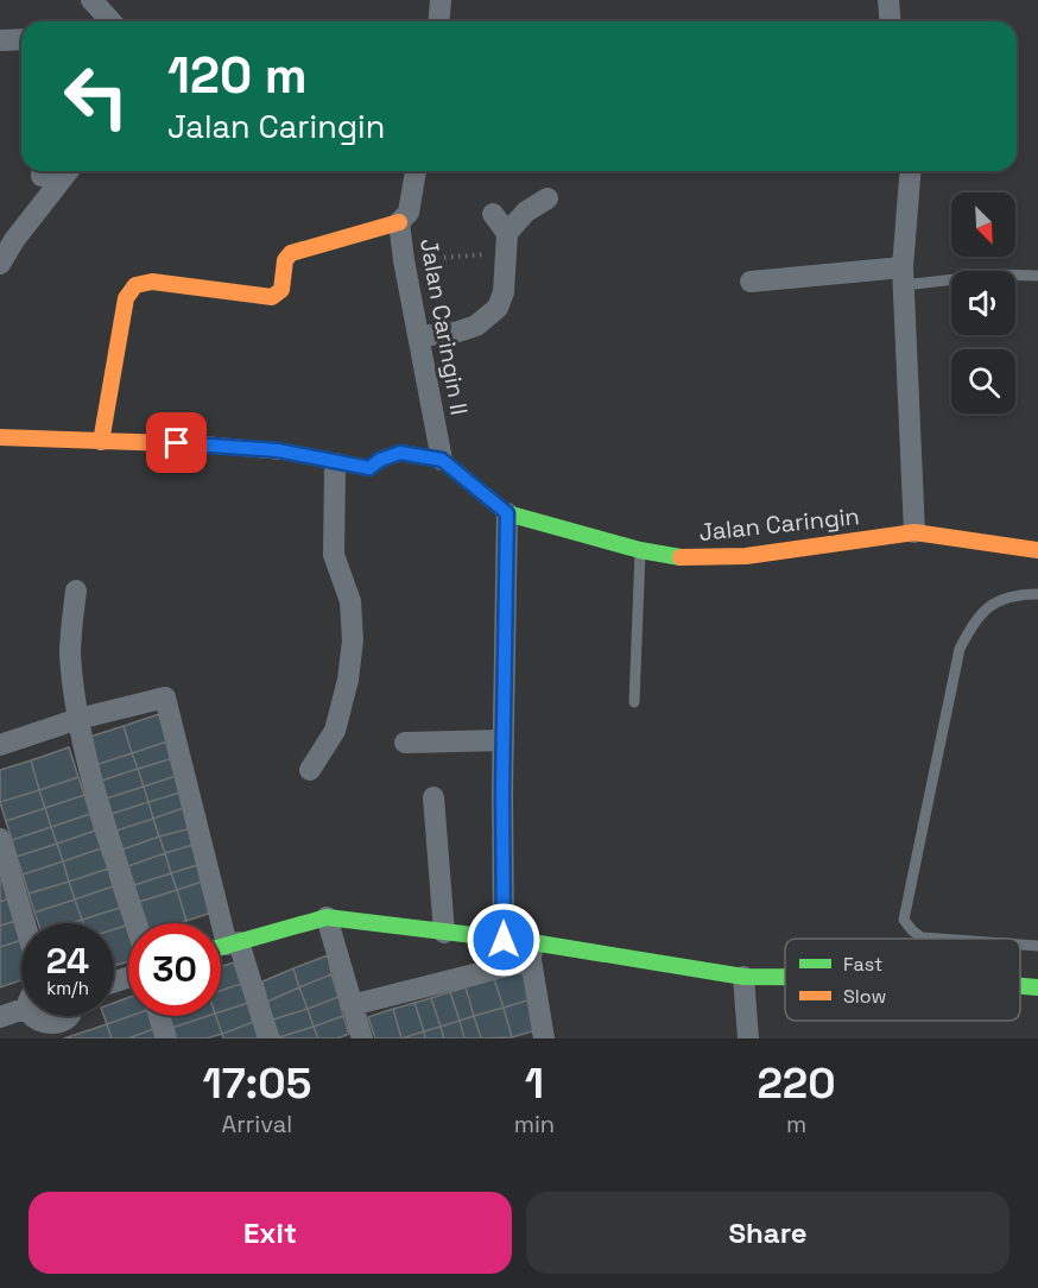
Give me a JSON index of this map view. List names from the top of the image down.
{
  "streets": {
    "street": ["Jalan Caringin II", "Jalan Caringin"]
  },
  "crossings": [
    ["Jalan Caringin II", "Jalan Caringin"]
  ],
  "legend": ["Fast", "Slow"],
  "north": "bottom right",
  "page": {
    "turn": ["120 m", "Jalan Caringin"],
    "speed": "24 km/h",
    "limit": "30",
    "eta": [
      "17:05",
      "Arrival",
      "1",
      "min",
      "220",
      "m"
    ],
    "buttons": ["Exit", "Share"]
  }
}
